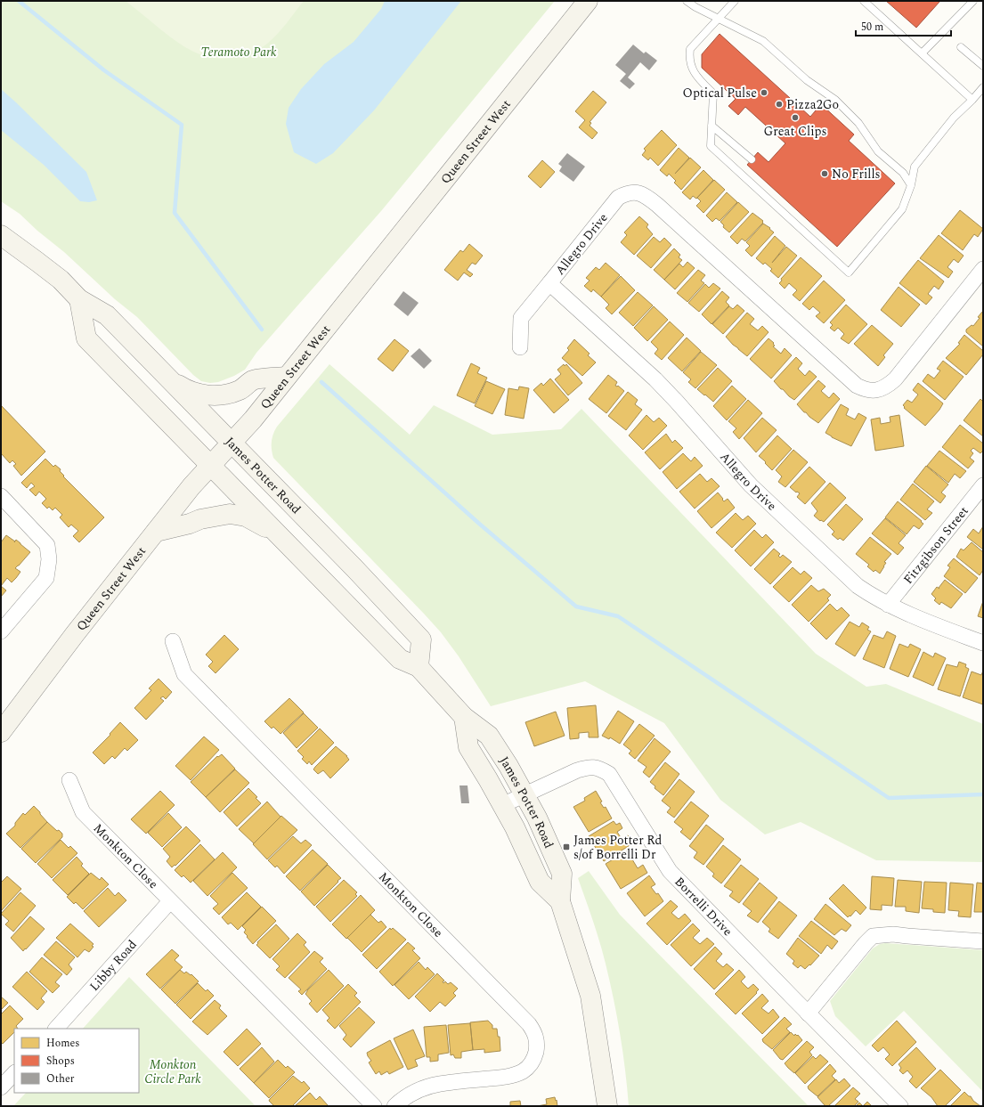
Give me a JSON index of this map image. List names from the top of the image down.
{
  "streets": {
    "main road": ["Queen Street West", "James Potter Road"],
    "street": [
      "Allegro Drive",
      "Fitzgibson Street",
      "Monkton Close",
      "Borrelli Drive",
      "Libby Road"
    ]
  },
  "crossings": [
    ["Queen Street West", "James Potter Road"],
    ["Allegro Drive", "Fitzgibson Street"],
    ["James Potter Road", "Borrelli Drive"],
    ["Monkton Close", "Libby Road"]
  ],
  "parks": ["Teramoto Park", "Monkton Circle Park"],
  "places": {
    "other": [
      "Optical Pulse",
      "Pizza2Go",
      "Great Clips",
      "No Frills"
    ],
    "transit": ["James Potter Rd s/of Borrelli Dr"]
  },
  "legend": ["Homes", "Shops", "Other"],
  "scale_bar": "50 m"
}
